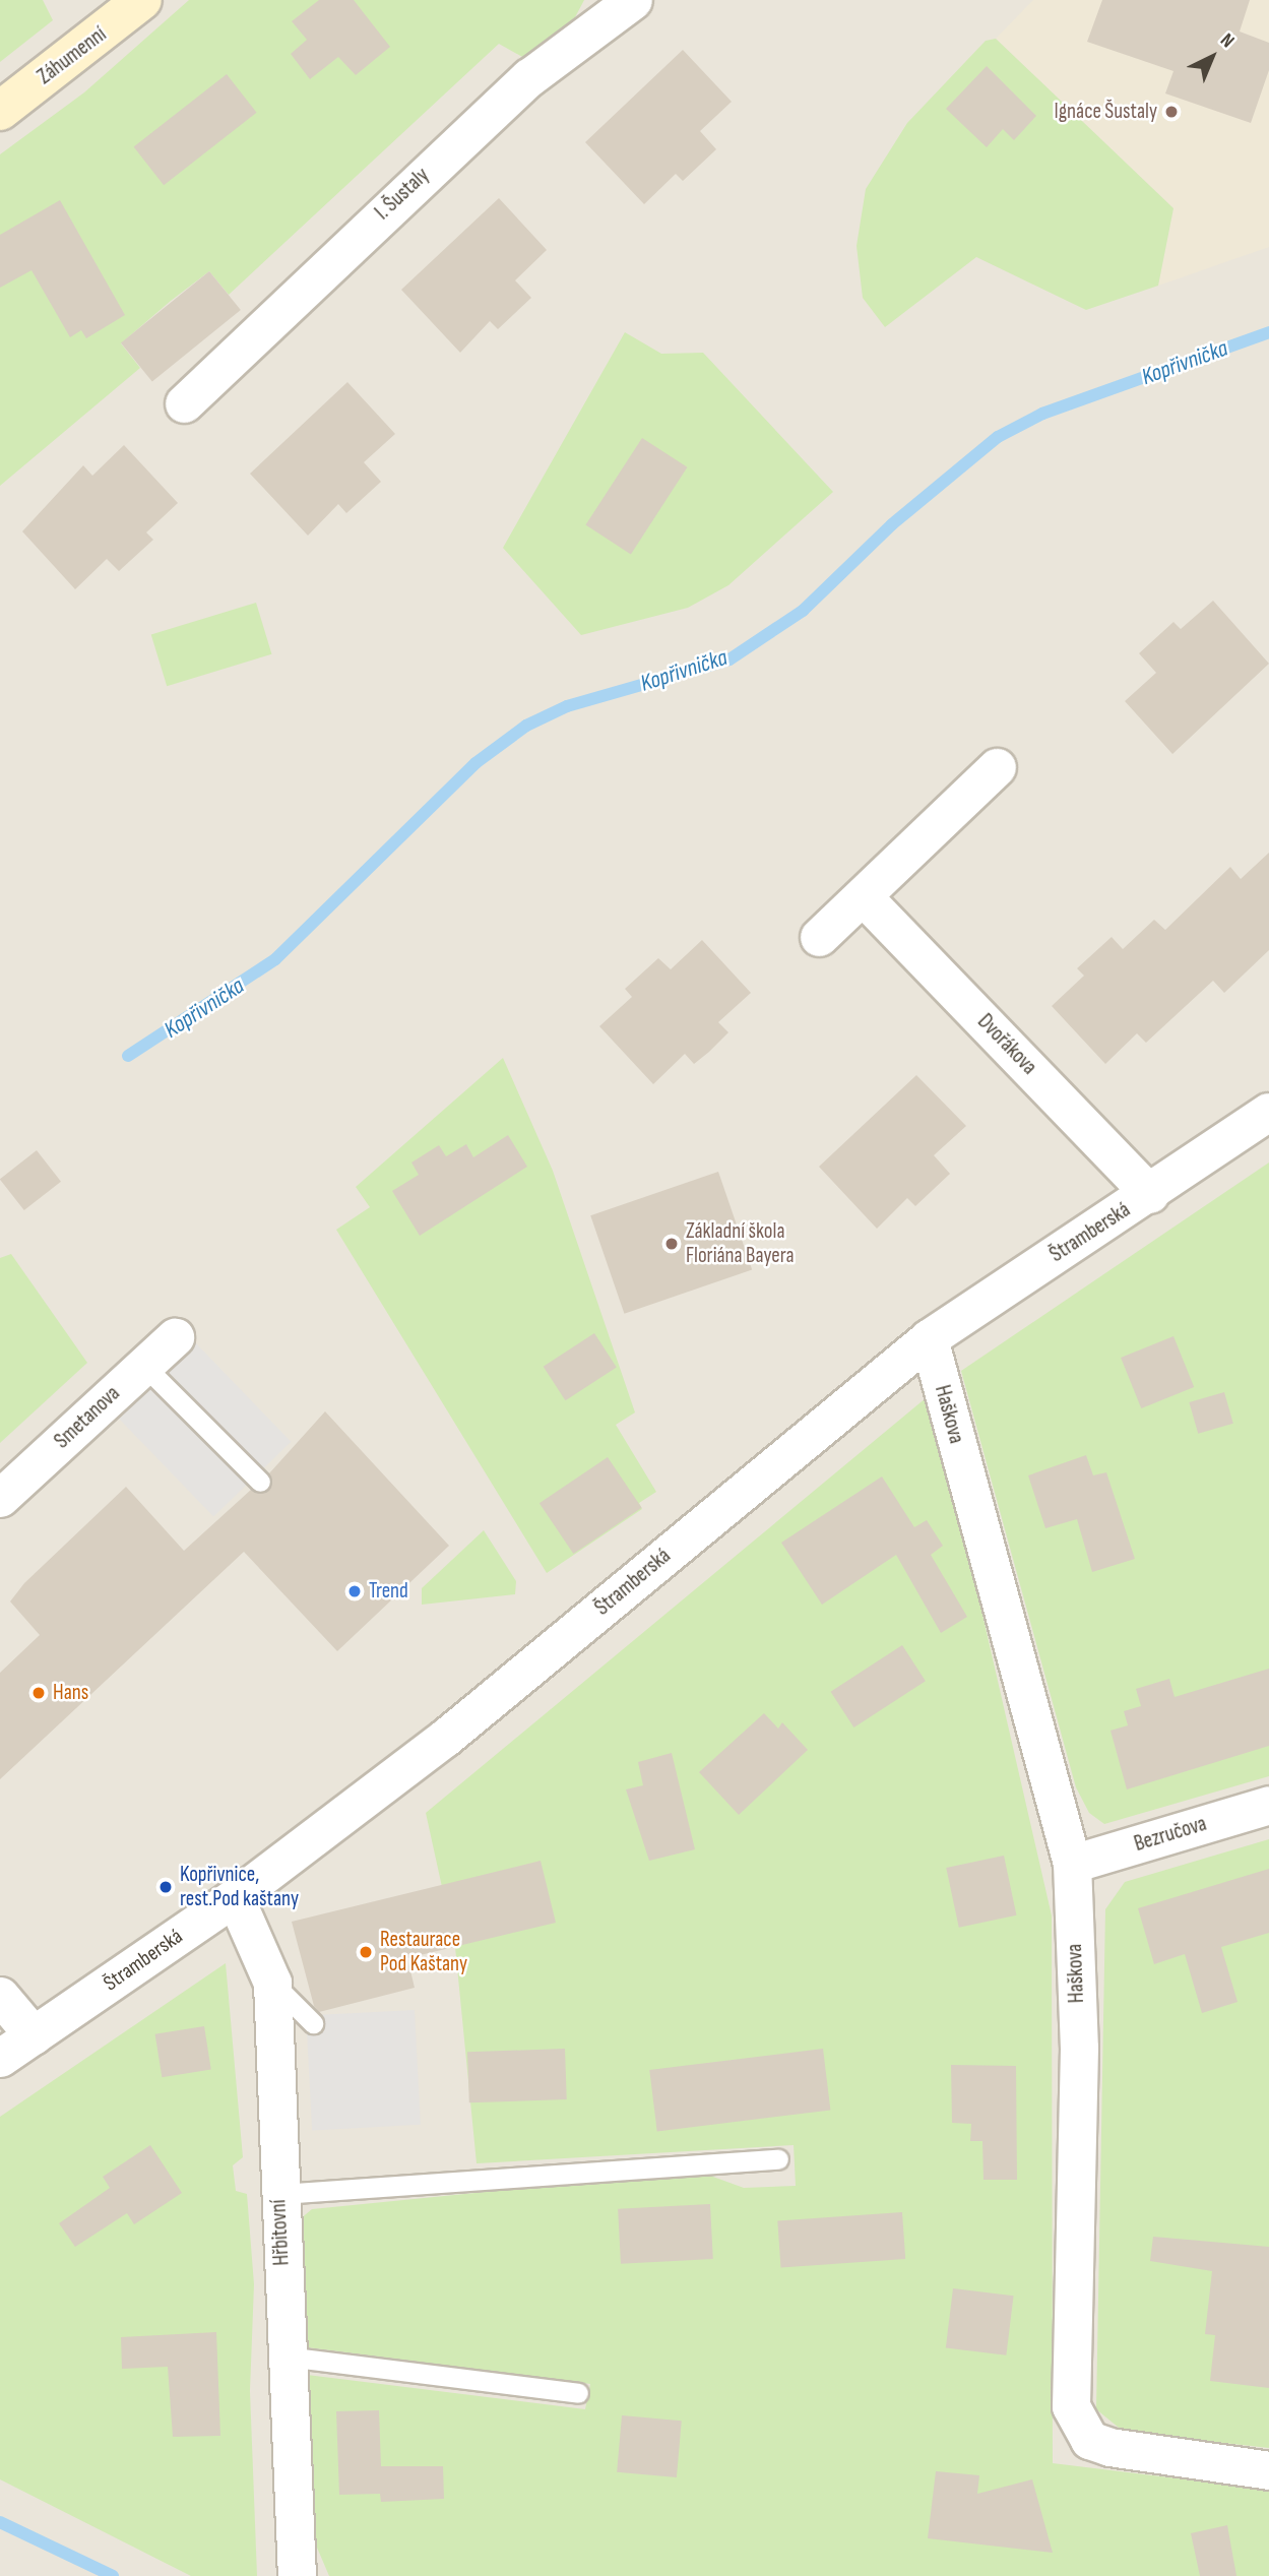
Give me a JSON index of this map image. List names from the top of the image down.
{
  "streets": {
    "main road": ["Záhumenní"],
    "street": [
      "I. Šustaly",
      "Dvořákova",
      "Štramberská",
      "Haškova",
      "Smetanova",
      "Bezručova",
      "Hřbitovní"
    ]
  },
  "crossings": [
    ["Dvořákova", "Štramberská"],
    ["Štramberská", "Haškova"],
    ["Štramberská", "Hřbitovní"],
    ["Haškova", "Bezručova"]
  ],
  "water": ["Kopřivnička"],
  "places": [
    "Ignáce Šustaly",
    "Základní škola Floriána Bayera",
    "Trend",
    "Hans",
    "Kopřivnice, rest.Pod kaštany",
    "Restaurace Pod Kaštany"
  ],
  "north": "top right"
}
